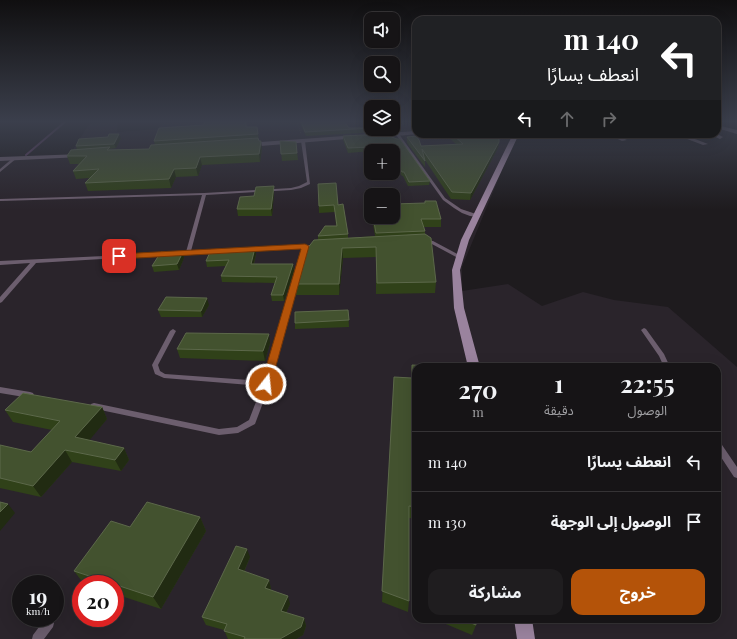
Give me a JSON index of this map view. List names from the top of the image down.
{
  "page": {
    "map_buttons": ["+", "−"],
    "turn": ["140 m", "انعطف يسارًا"],
    "eta": [
      "22:55",
      "الوصول",
      "1",
      "دقيقة",
      "270",
      "m"
    ],
    "list": [
      {
        "name": "انعطف يسارًا",
        "value": "140 m"
      },
      {
        "name": "الوصول إلى الوجهة",
        "value": "130 m"
      }
    ],
    "buttons": ["خروج", "مشاركة"],
    "speed": "19 km/h",
    "limit": "20"
  }
}
